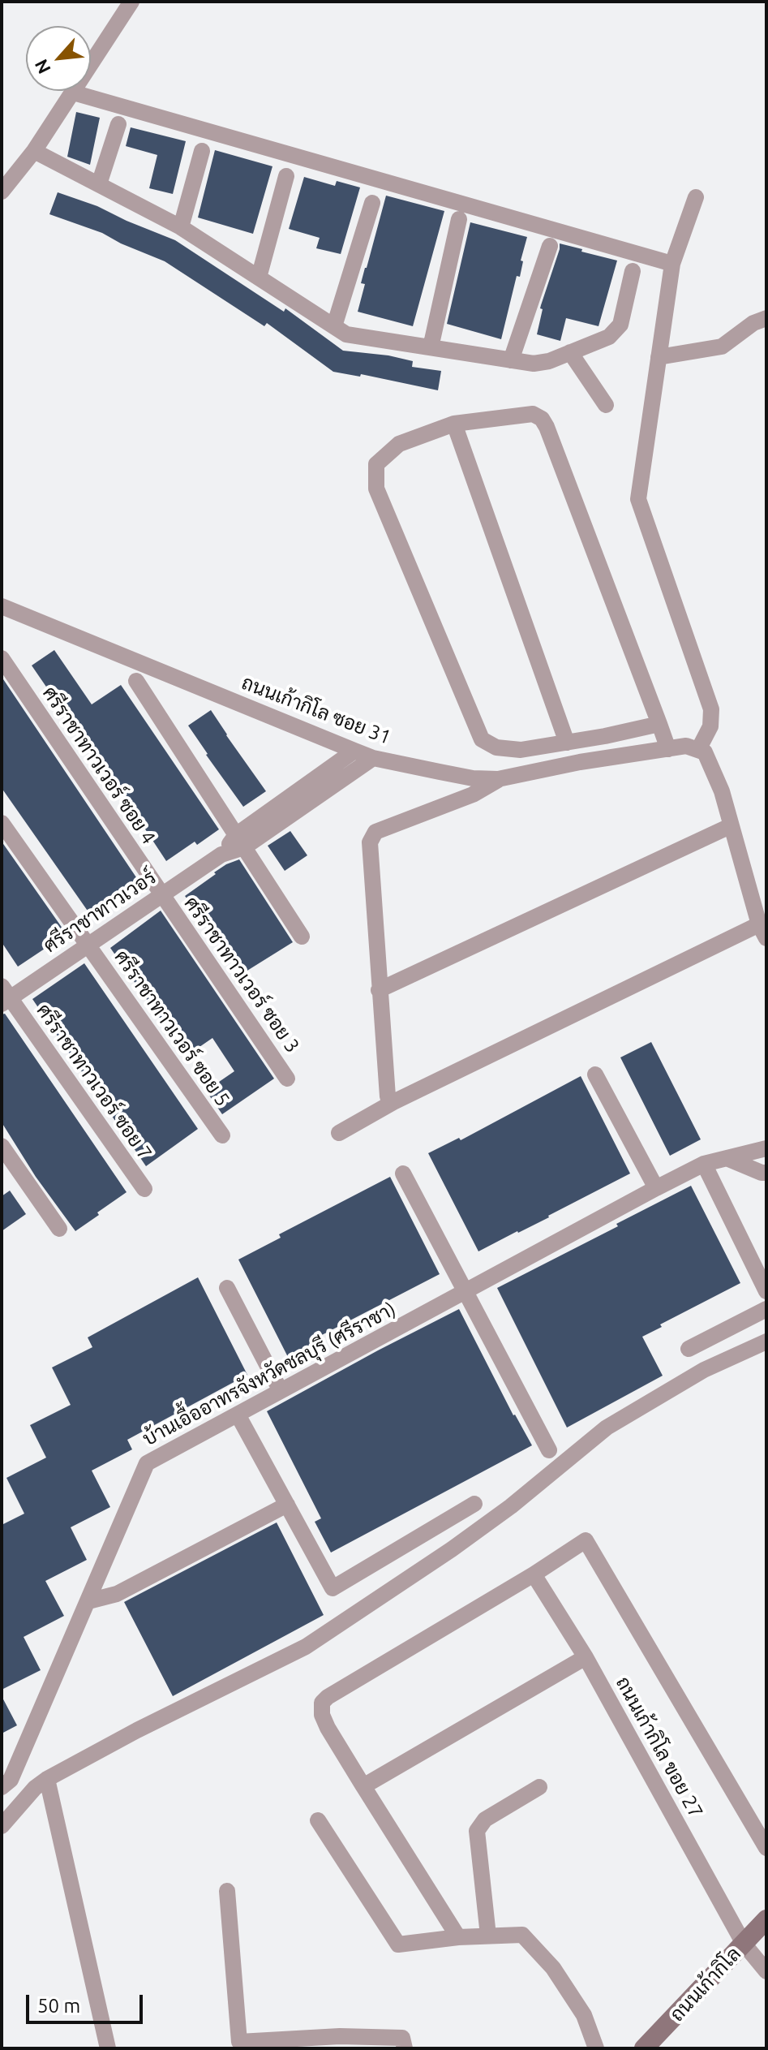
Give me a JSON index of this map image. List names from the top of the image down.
{
  "streets": {
    "main road": ["ถนนเก้ากิโล"],
    "street": [
      "ถนนเก้ากิโล ซอย 31",
      "ศรีราชาทาวเวอร์ ซอย 4",
      "ศรีราชาทาวเวอร์",
      "ศรีราชาทาวเวอร์ ซอย 3",
      "ศรีราชาทาวเวอร์ ซอย 5",
      "ศรีราชาทาวเวอร์ ซอย 7",
      "บ้านเอื้ออาทรจังหวัดชลบุรี (ศรีราชา)",
      "ถนนเก้ากิโล ขอย 27"
    ]
  },
  "crossings": [
    ["ถนนเก้ากิโล ซอย 31", "ศรีราชาทาวเวอร์"],
    ["ศรีราชาทาวเวอร์ ซอย 4", "ศรีราชาทาวเวอร์"],
    ["ศรีราชาทาวเวอร์ ซอย 4", "ศรีราชาทาวเวอร์ ซอย 3"],
    ["ศรีราชาทาวเวอร์", "ศรีราชาทาวเวอร์ ซอย 3"],
    ["ศรีราชาทาวเวอร์", "ศรีราชาทาวเวอร์ ซอย 5"],
    ["ศรีราชาทาวเวอร์", "ศรีราชาทาวเวอร์ ซอย 7"],
    ["ถนนเก้ากิโล ขอย 27", "ถนนเก้ากิโล"]
  ],
  "scale_bar": "50 m",
  "north": "bottom left"
}
